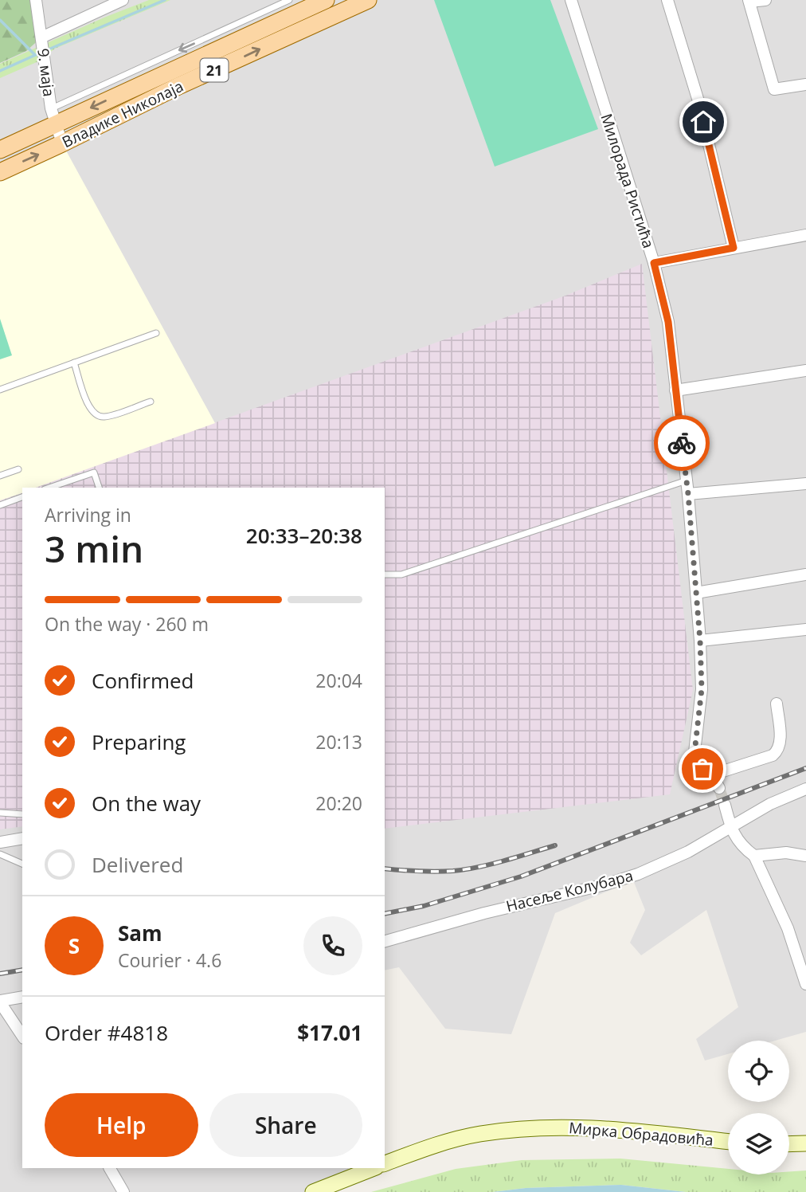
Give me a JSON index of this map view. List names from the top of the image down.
{
  "streets": {
    "main road": ["21", "Владике Николаја"],
    "street": [
      "9. маја",
      "Милорада Ристића",
      "Насеље Колубара",
      "Мирка Обрадовића"
    ]
  },
  "crossings": [
    ["9. маја", "Владике Николаја"]
  ],
  "page": {
    "heading": ["3 min", "Arriving in", "20:33–20:38"],
    "panel": [
      "Sam",
      "Courier · 4.6",
      "Order #4818",
      "$17.01"
    ],
    "bar": "On the way · 260 m",
    "list": [
      ["Confirmed", "20:04"],
      ["Preparing", "20:13"],
      ["On the way", "20:20"],
      "Delivered"
    ],
    "round": "S",
    "buttons": ["Help", "Share"]
  }
}
